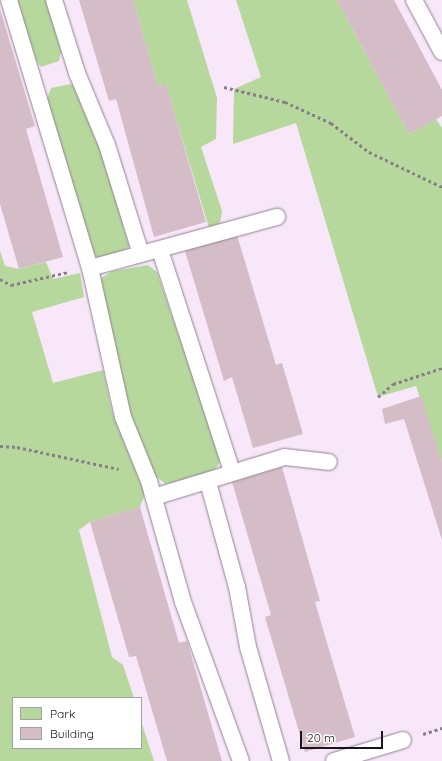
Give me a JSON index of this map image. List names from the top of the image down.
{
  "legend": ["Park", "Building"],
  "scale_bar": "20 m"
}
